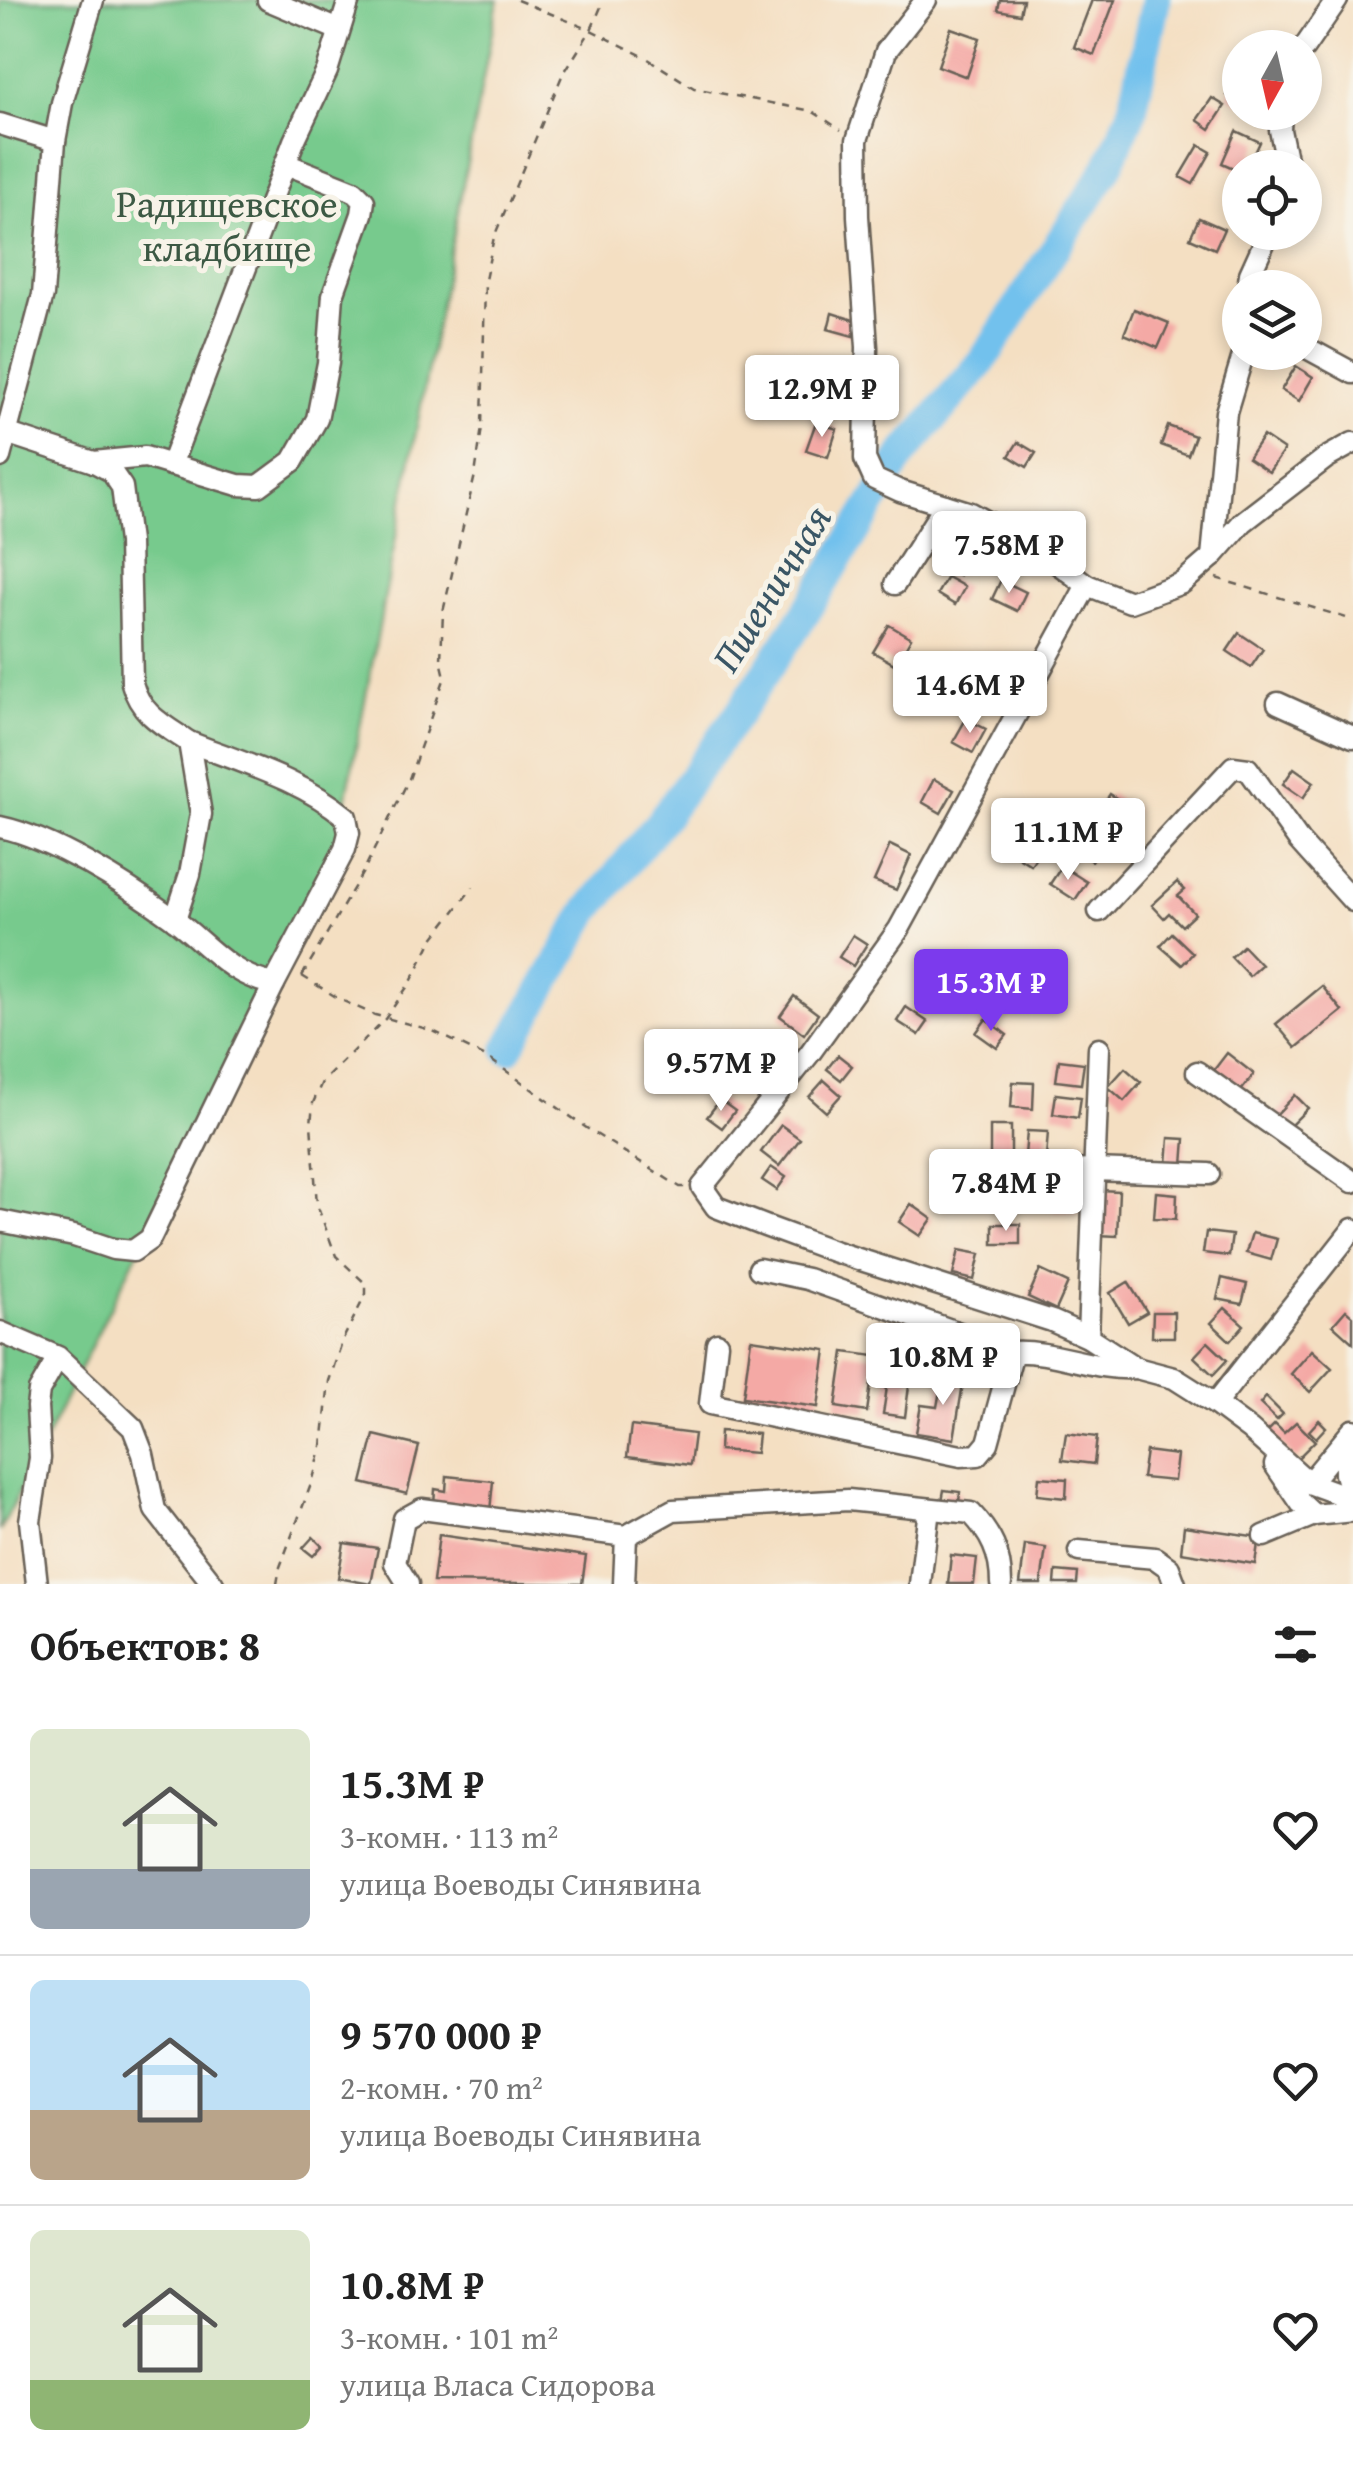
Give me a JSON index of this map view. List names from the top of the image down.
{
  "water": ["Пшеничная"],
  "parks": ["Радищевское кладбище"],
  "north": "bottom",
  "page": {
    "price": [
      "12.9M ₽",
      "7.58M ₽",
      "14.6M ₽",
      "11.1M ₽",
      "15.3M ₽",
      "9.57M ₽",
      "7.84M ₽",
      "10.8M ₽"
    ],
    "heading": "Объектов: 8",
    "list": [
      {
        "name": "15.3M ₽",
        "note": "3-комн. · 113 m² · улица Воеводы Синявина"
      },
      {
        "name": "9 570 000 ₽",
        "note": "2-комн. · 70 m² · улица Воеводы Синявина"
      },
      {
        "name": "10.8M ₽",
        "note": "3-комн. · 101 m² · улица Власа Сидорова"
      }
    ]
  }
}
